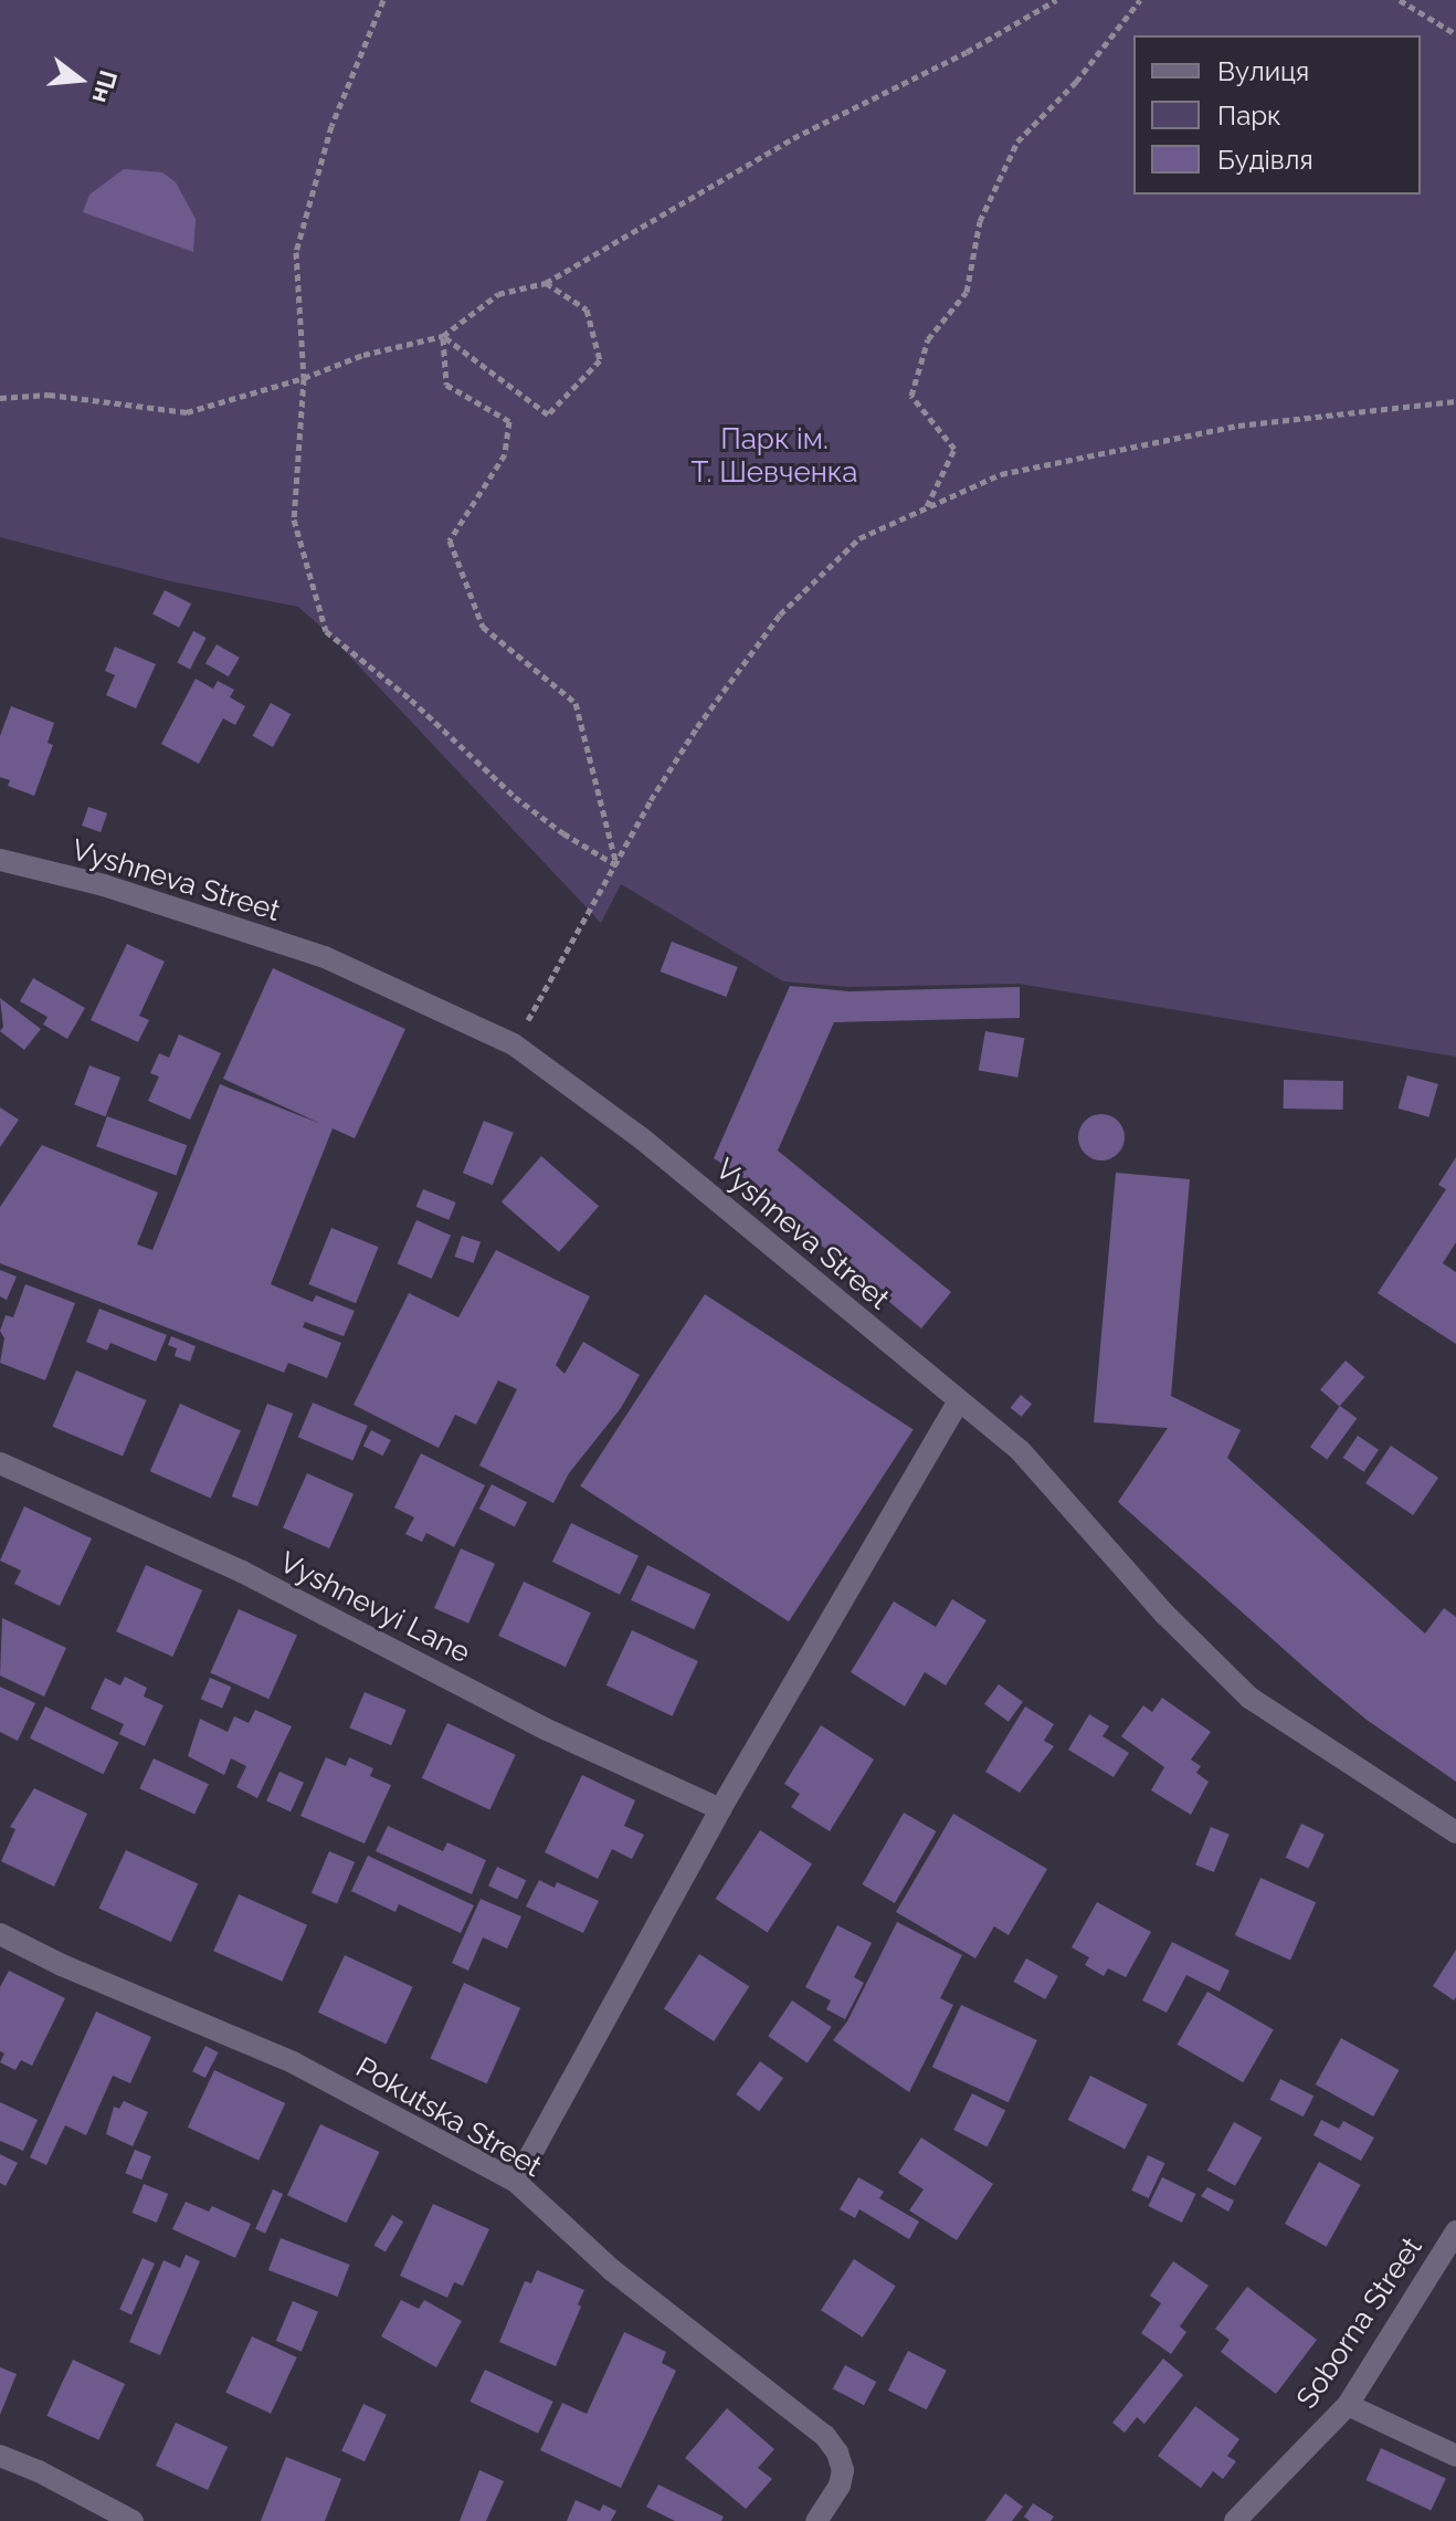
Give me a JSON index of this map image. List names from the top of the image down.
{
  "streets": {
    "street": [
      "Vyshneva Street",
      "Vyshnevyi Lane",
      "Pokutska Street",
      "Soborna Street"
    ]
  },
  "parks": ["Парк ім. Т. Шевченка"],
  "legend": ["Вулиця", "Парк", "Будівля"],
  "north": "right"
}
